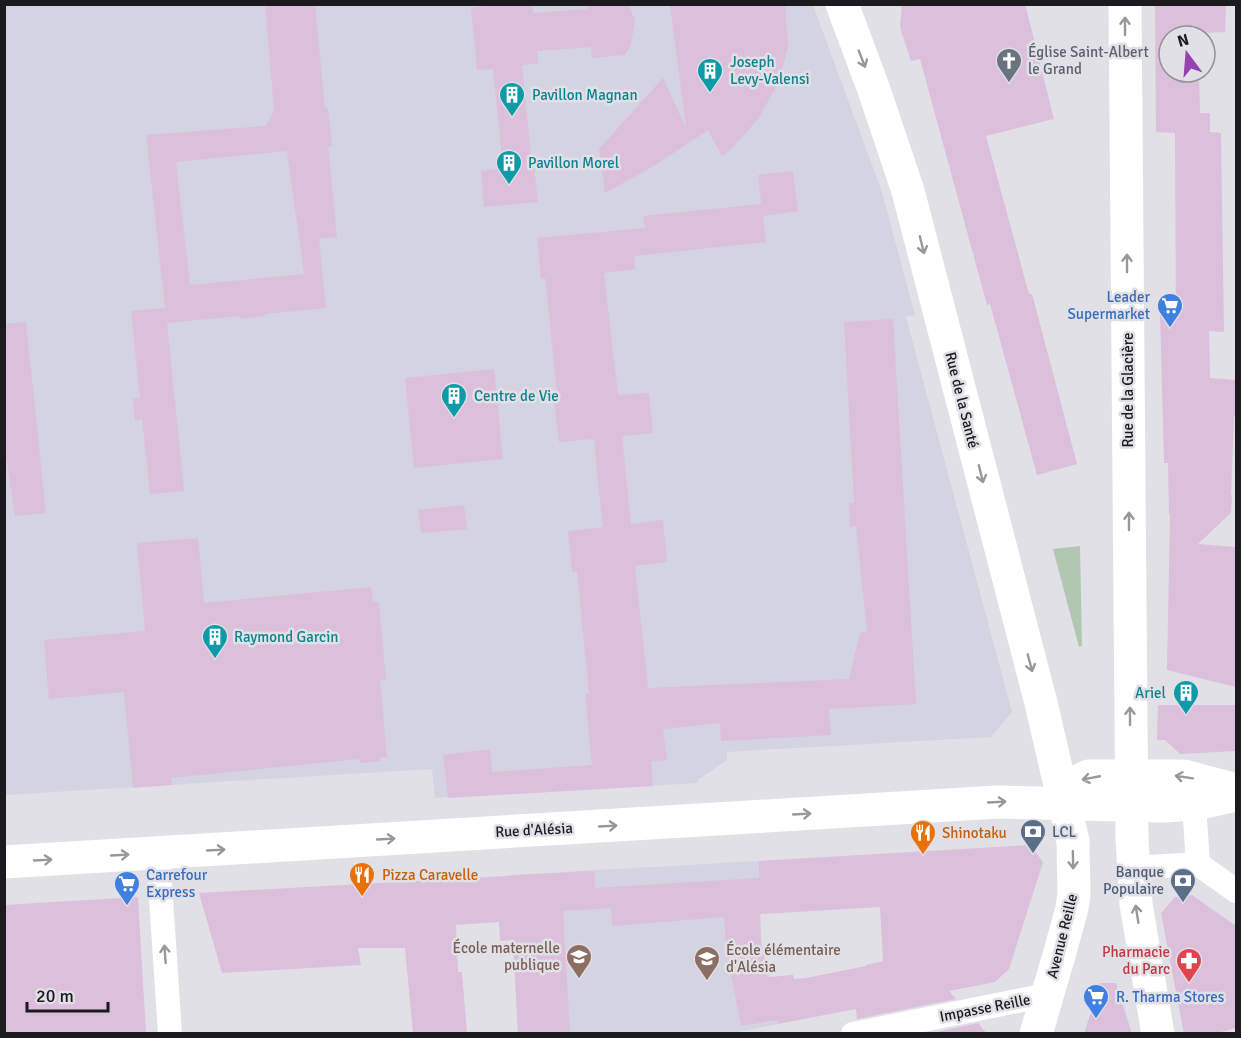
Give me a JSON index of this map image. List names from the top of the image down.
{
  "streets": {
    "street": [
      "Rue de la Glacière",
      "Rue de la Santé",
      "Rue d'Alésia",
      "Avenue Reille",
      "Impasse Reille"
    ]
  },
  "crossings": [
    ["Rue de la Glacière", "Rue d'Alésia"],
    ["Rue de la Santé", "Rue d'Alésia"],
    ["Rue de la Santé", "Avenue Reille"],
    ["Rue d'Alésia", "Avenue Reille"],
    ["Avenue Reille", "Impasse Reille"]
  ],
  "one_way": ["Rue de la Glacière", "Rue de la Santé", "Rue d'Alésia"],
  "places": {
    "church": ["Église Saint-Albert le Grand"],
    "building": [
      "Joseph Levy-Valensi",
      "Pavillon Magnan",
      "Pavillon Morel",
      "Centre de Vie",
      "Raymond Garcin",
      "Ariel"
    ],
    "supermarket": ["Leader Supermarket", "Carrefour Express", "R. Tharma Stores"],
    "bank": ["LCL", "Banque Populaire"],
    "restaurant": ["Shinotaku", "Pizza Caravelle"],
    "school or university": ["École maternelle publique", "École élémentaire d'Alésia"],
    "pharmacy": ["Pharmacie du Parc"]
  },
  "scale_bar": "20 m",
  "north": "top"
}
